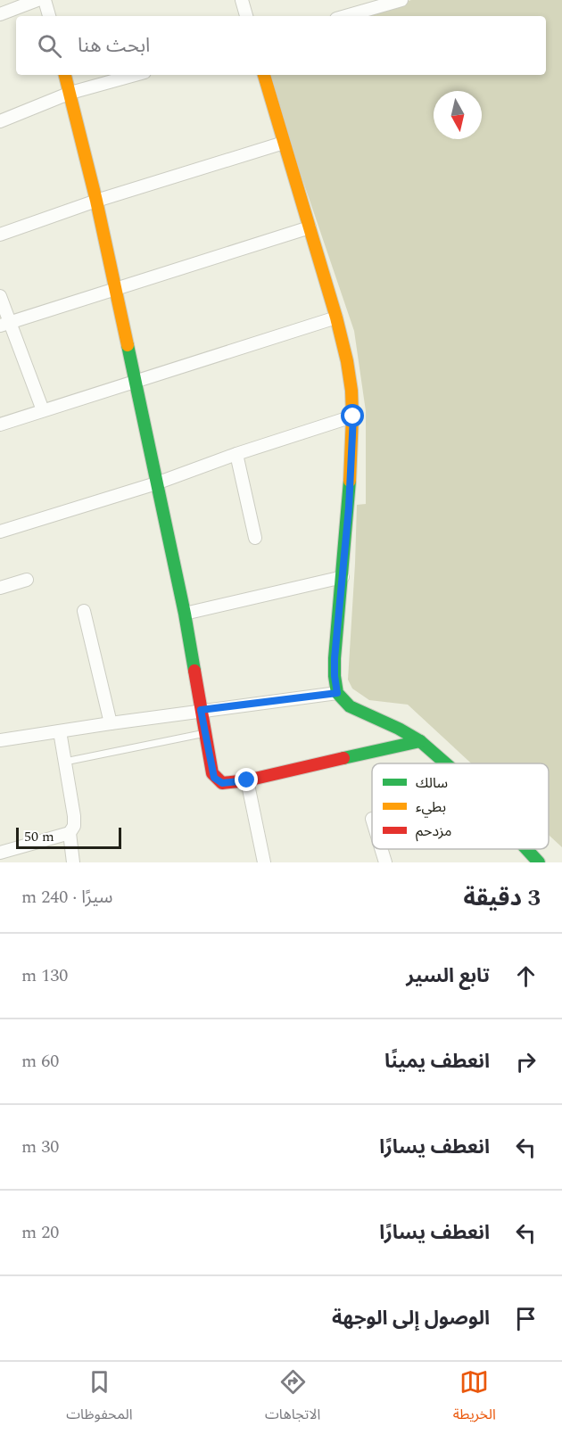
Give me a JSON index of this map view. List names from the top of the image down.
{
  "legend": ["سالك", "بطيء", "مزدحم"],
  "scale_bar": "50 m",
  "north": "bottom",
  "page": {
    "search": "ابحث هنا",
    "scale": "50 m",
    "heading": ["3 دقيقة", "سيرًا · 240 m"],
    "list": [
      ["تابع السير", "130 m"],
      ["انعطف يمينًا", "60 m"],
      ["انعطف يسارًا", "30 m"],
      ["انعطف يسارًا", "20 m"],
      "الوصول إلى الوجهة"
    ],
    "nav": ["الخريطة", "الاتجاهات", "المحفوظات"]
  }
}
